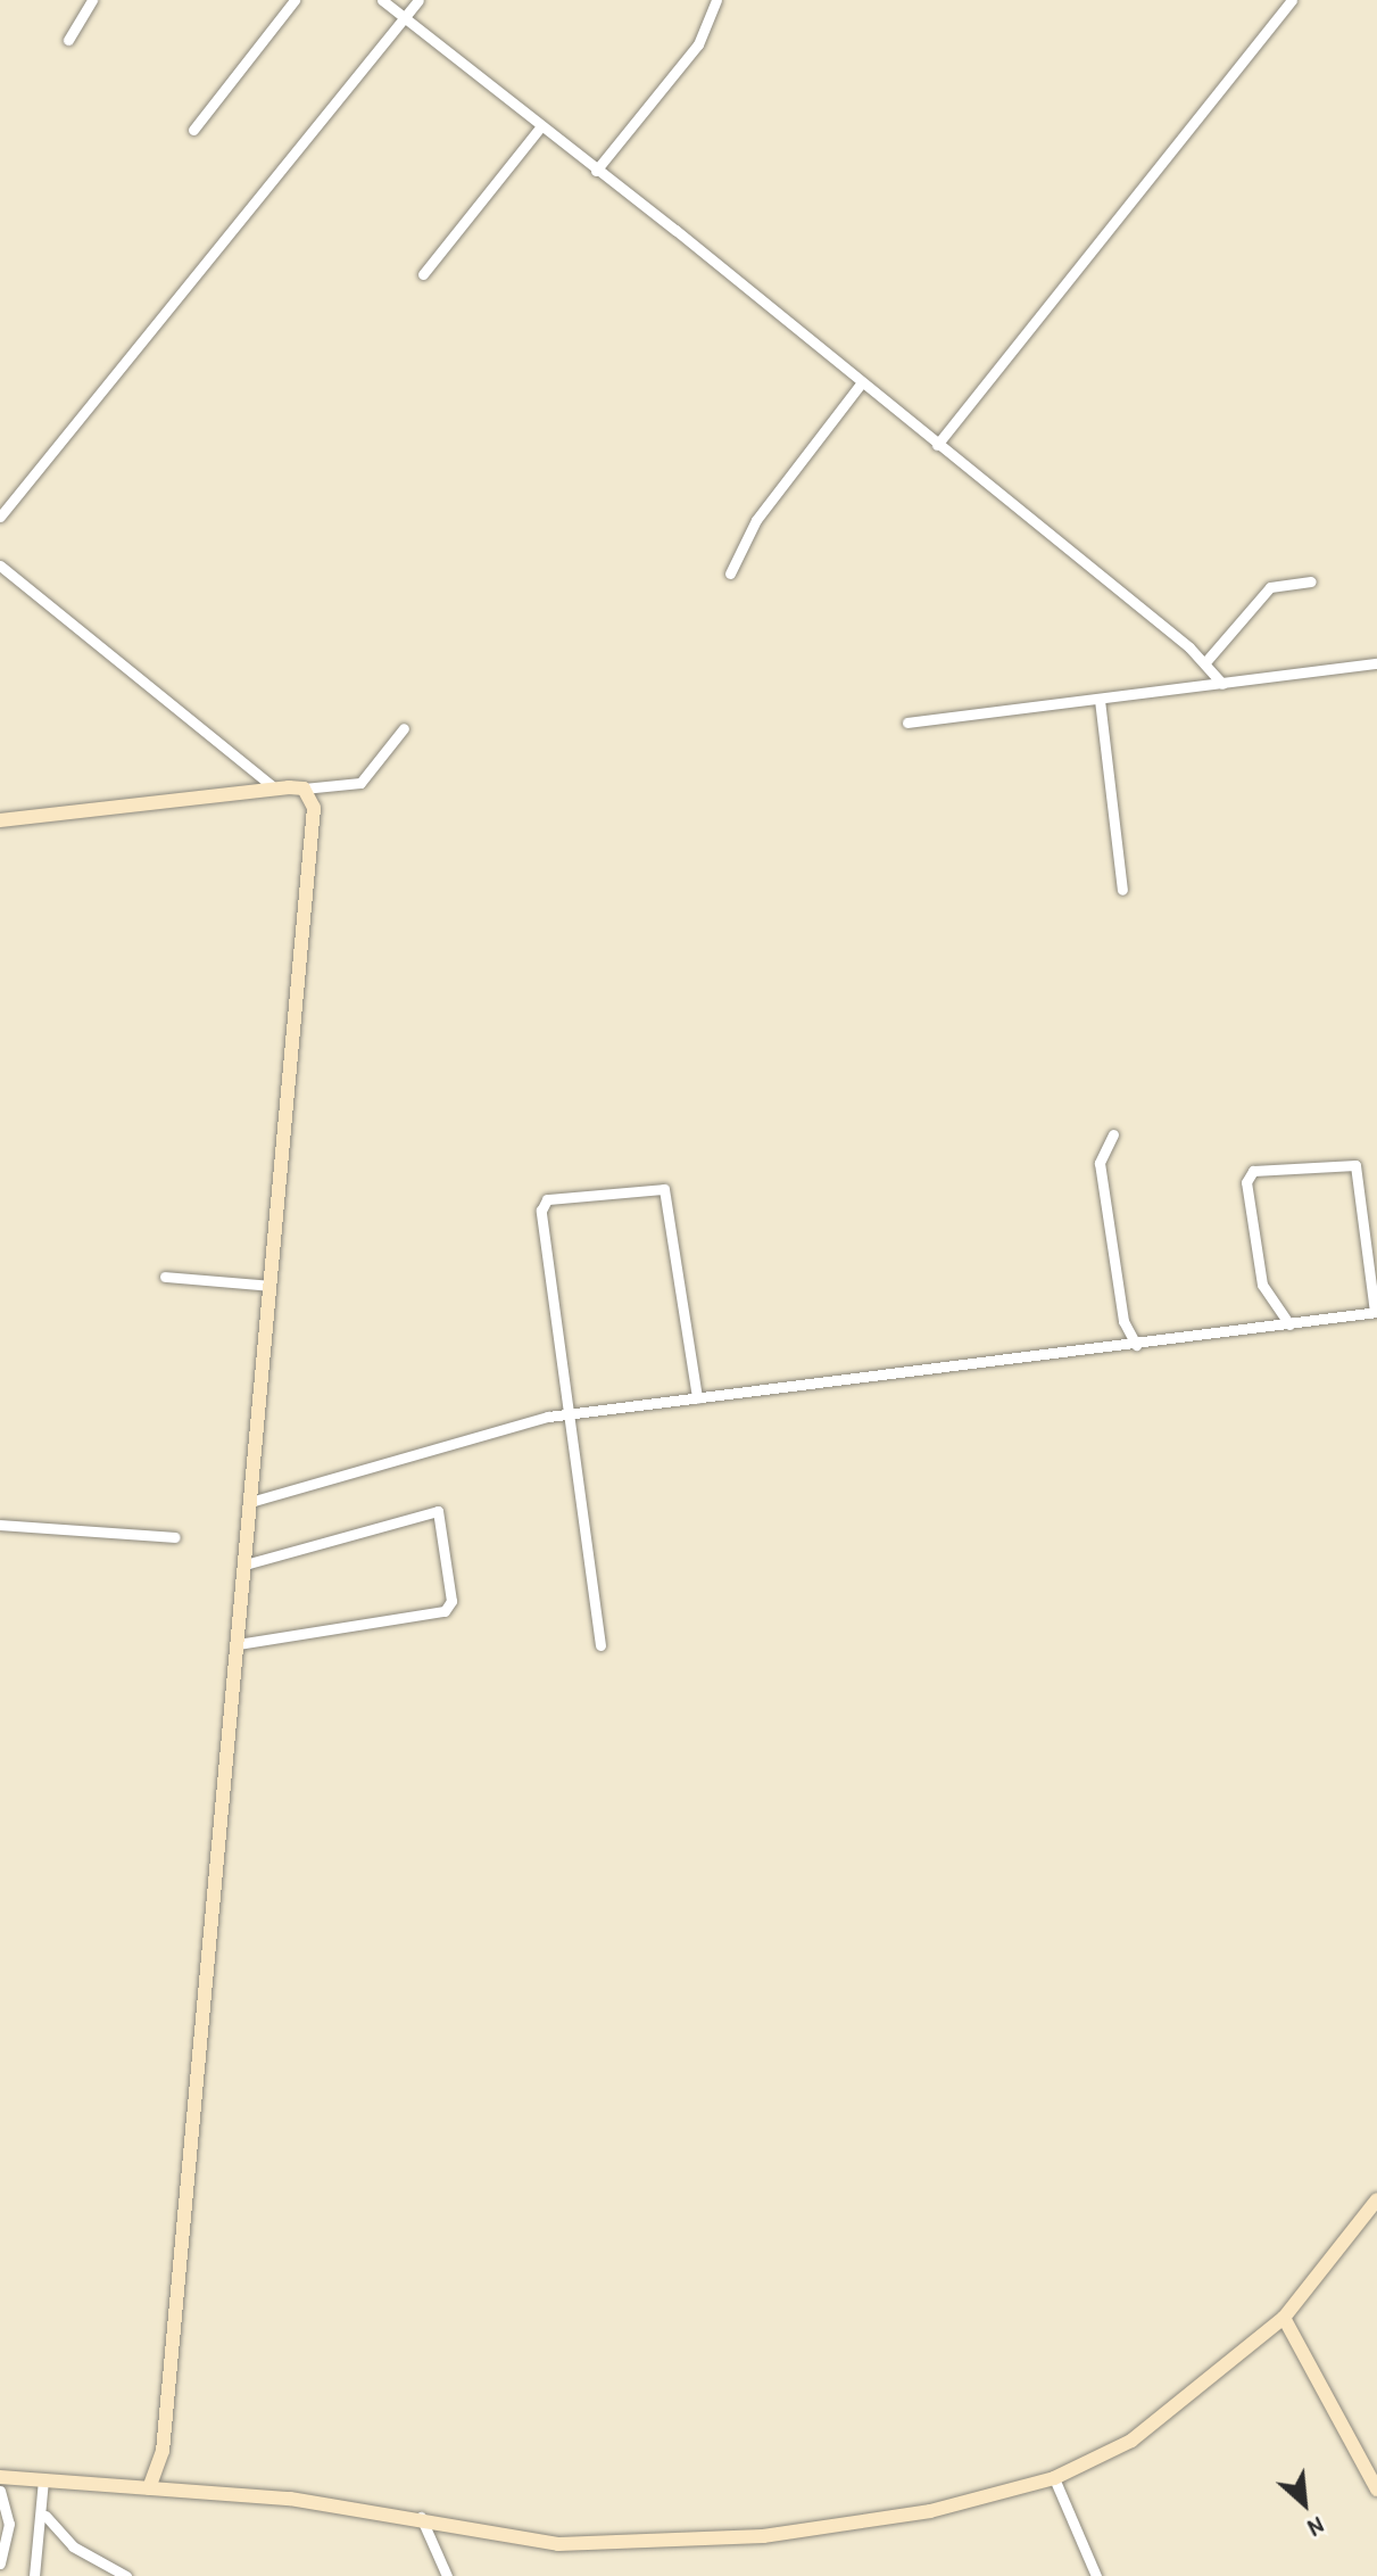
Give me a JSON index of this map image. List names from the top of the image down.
{
  "north": "bottom right"
}
